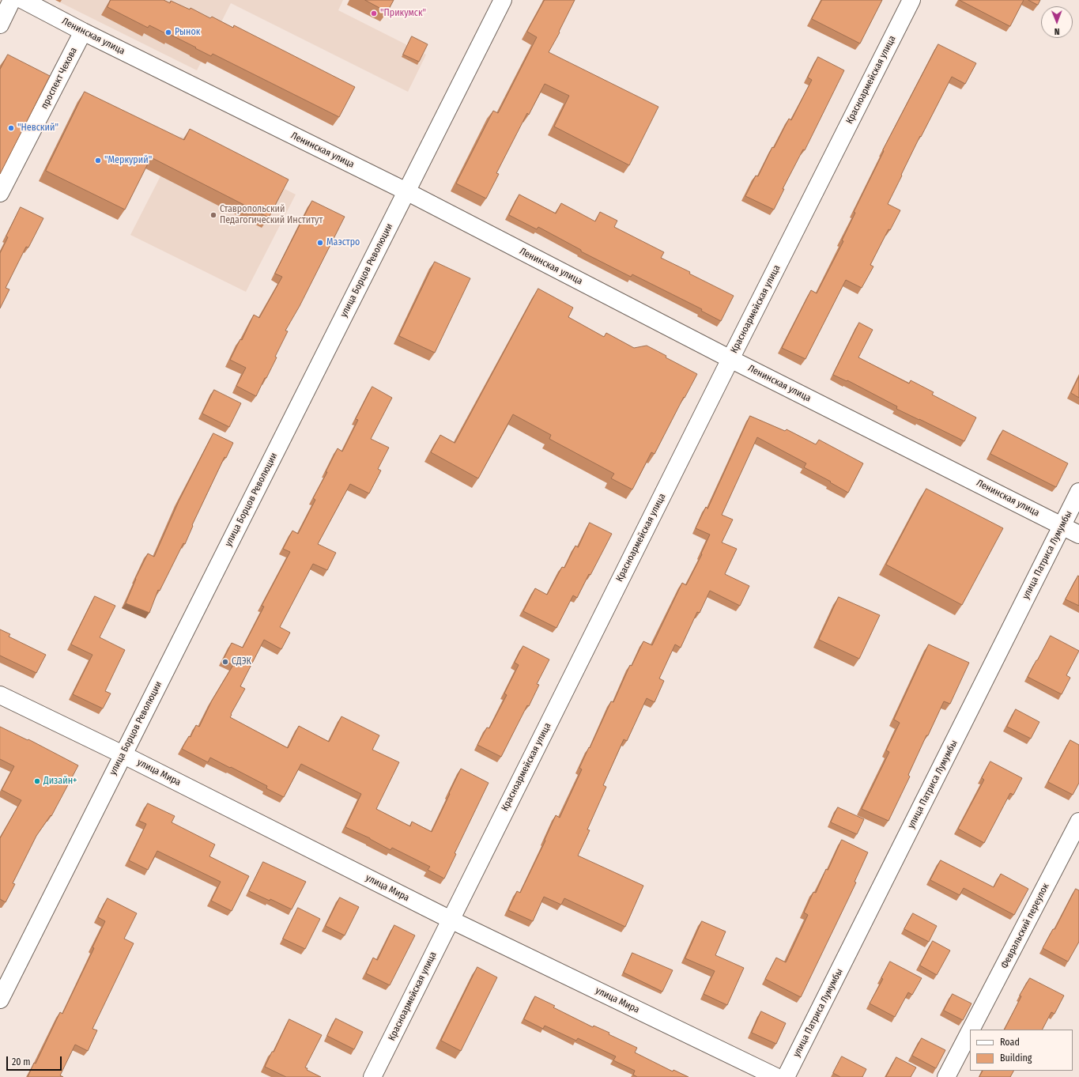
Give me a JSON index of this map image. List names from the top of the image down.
{
  "streets": {
    "street": [
      "Ленинская улица",
      "проспект Чехова",
      "Красноармейская улица",
      "улица Борцов Революции",
      "улица Патриса Лумумбы",
      "улица Мира",
      "Февральский переулок"
    ]
  },
  "crossings": [
    ["Ленинская улица", "проспект Чехова"],
    ["Ленинская улица", "Красноармейская улица"],
    ["Ленинская улица", "улица Борцов Революции"],
    ["Ленинская улица", "улица Патриса Лумумбы"],
    ["Красноармейская улица", "улица Мира"],
    ["улица Борцов Революции", "улица Мира"]
  ],
  "places": [
    "\"Прикумск\"",
    "Рынок",
    "\"Невский\"",
    "\"Меркурий\"",
    "Ставропольский Педагогический Институт",
    "Маэстро",
    "СДЭК",
    "Дизайн+"
  ],
  "legend": ["Road", "Building"],
  "scale_bar": "20 m",
  "north": "bottom"
}
